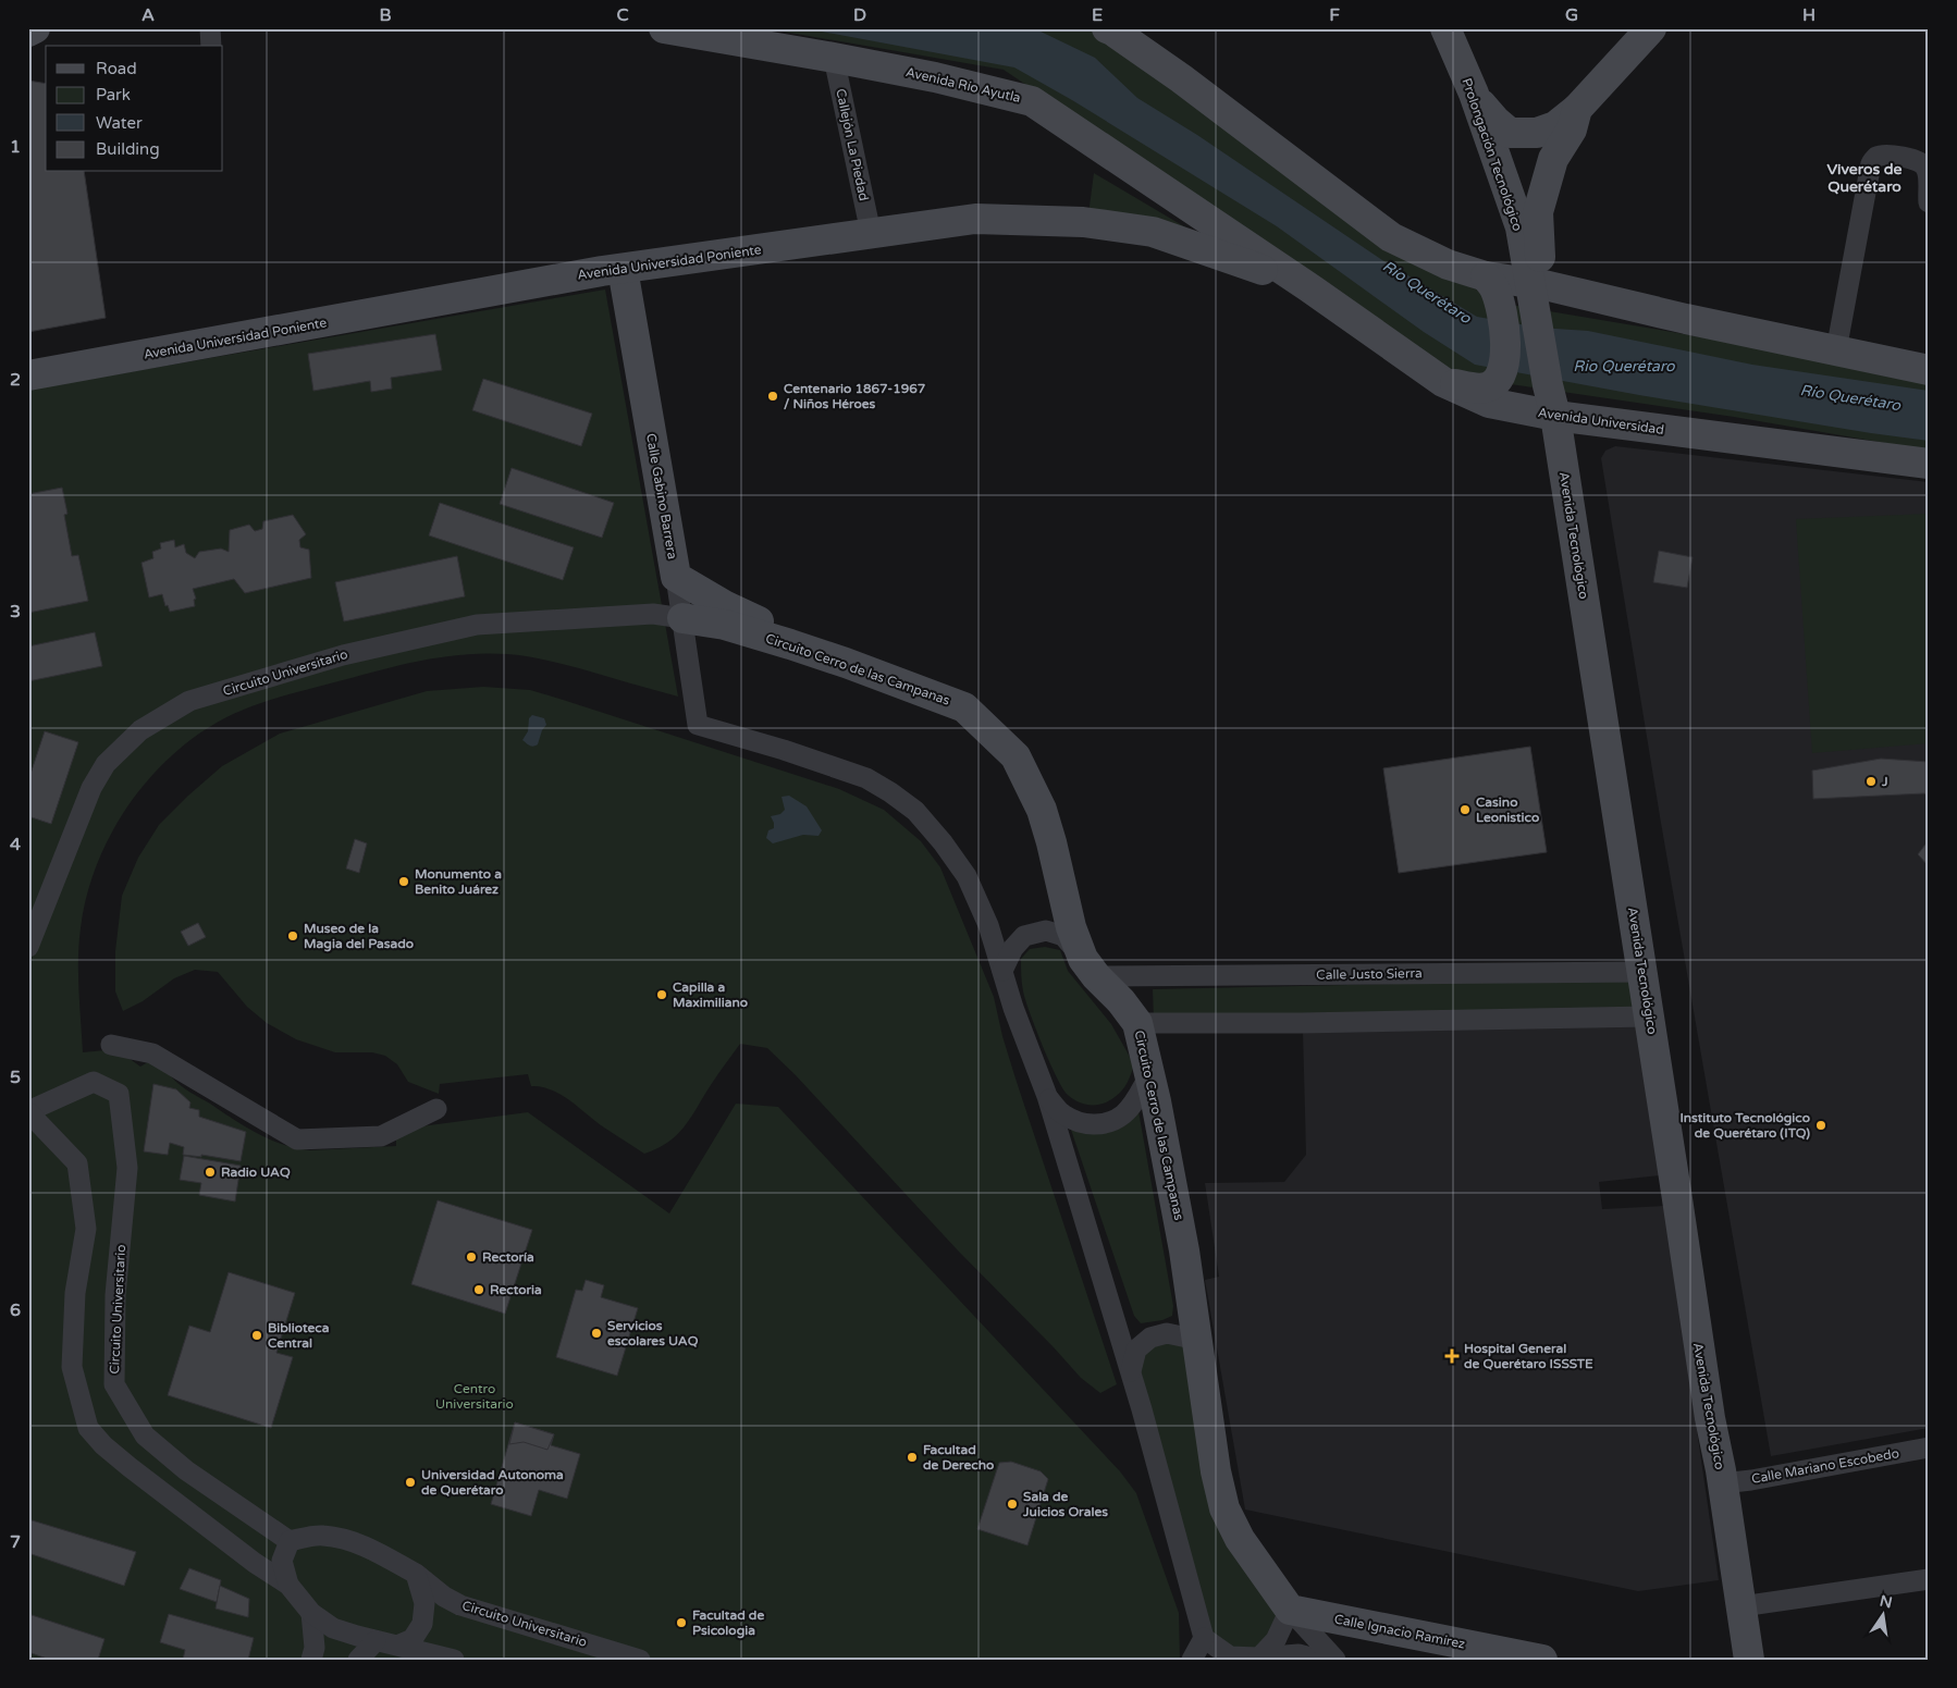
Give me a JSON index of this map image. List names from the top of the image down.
{
  "streets": {
    "street": [
      "Avenida Río Ayutla",
      "Callejón La Piedad",
      "Prolongación Tecnológico",
      "Avenida Universidad Poniente",
      "Avenida Universidad",
      "Calle Gabino Barrera",
      "Avenida Tecnológico",
      "Circuito Cerro de las Campanas",
      "Circuito Universitario",
      "Calle Justo Sierra",
      "Calle Mariano Escobedo",
      "Calle Ignacio Ramírez"
    ]
  },
  "crossings": [
    ["Avenida Río Ayutla", "Callejón La Piedad"],
    ["Avenida Río Ayutla", "Avenida Universidad Poniente"],
    ["Avenida Río Ayutla", "Avenida Universidad"],
    ["Callejón La Piedad", "Avenida Universidad Poniente"],
    ["Prolongación Tecnológico", "Avenida Tecnológico"],
    ["Avenida Universidad Poniente", "Avenida Universidad"],
    ["Avenida Universidad Poniente", "Calle Gabino Barrera"],
    ["Avenida Universidad", "Avenida Tecnológico"],
    ["Calle Gabino Barrera", "Circuito Cerro de las Campanas"],
    ["Calle Gabino Barrera", "Circuito Universitario"],
    ["Avenida Tecnológico", "Calle Justo Sierra"],
    ["Avenida Tecnológico", "Calle Mariano Escobedo"],
    ["Circuito Cerro de las Campanas", "Circuito Universitario"],
    ["Circuito Cerro de las Campanas", "Calle Justo Sierra"],
    ["Circuito Cerro de las Campanas", "Calle Ignacio Ramírez"]
  ],
  "districts": ["Viveros de Querétaro"],
  "water": ["Río Querétaro", "Rio Querétaro"],
  "parks": ["Centro Universitario"],
  "places": {
    "other": [
      "Centenario 1867-1967 / Niños Héroes",
      "J",
      "Casino Leonistico",
      "Monumento a Benito Juárez",
      "Museo de la Magia del Pasado",
      "Capilla a Maximiliano",
      "Instituto Tecnológico de Querétaro (ITQ)",
      "Radio UAQ",
      "Rectoría",
      "Rectoria",
      "Servicios escolares UAQ",
      "Biblioteca Central",
      "Facultad de Derecho",
      "Universidad Autonoma de Querétaro",
      "Sala de Juicios Orales",
      "Facultad de Psicologia"
    ],
    "health": ["Hospital General de Querétaro ISSSTE"]
  },
  "legend": [
    "Road",
    "Park",
    "Water",
    "Building"
  ],
  "north": "top",
  "grid": {
    "columns": [
      "A",
      "B",
      "C",
      "D",
      "E",
      "F",
      "G",
      "H"
    ],
    "rows": [
      "1",
      "2",
      "3",
      "4",
      "5",
      "6",
      "7"
    ]
  }
}
